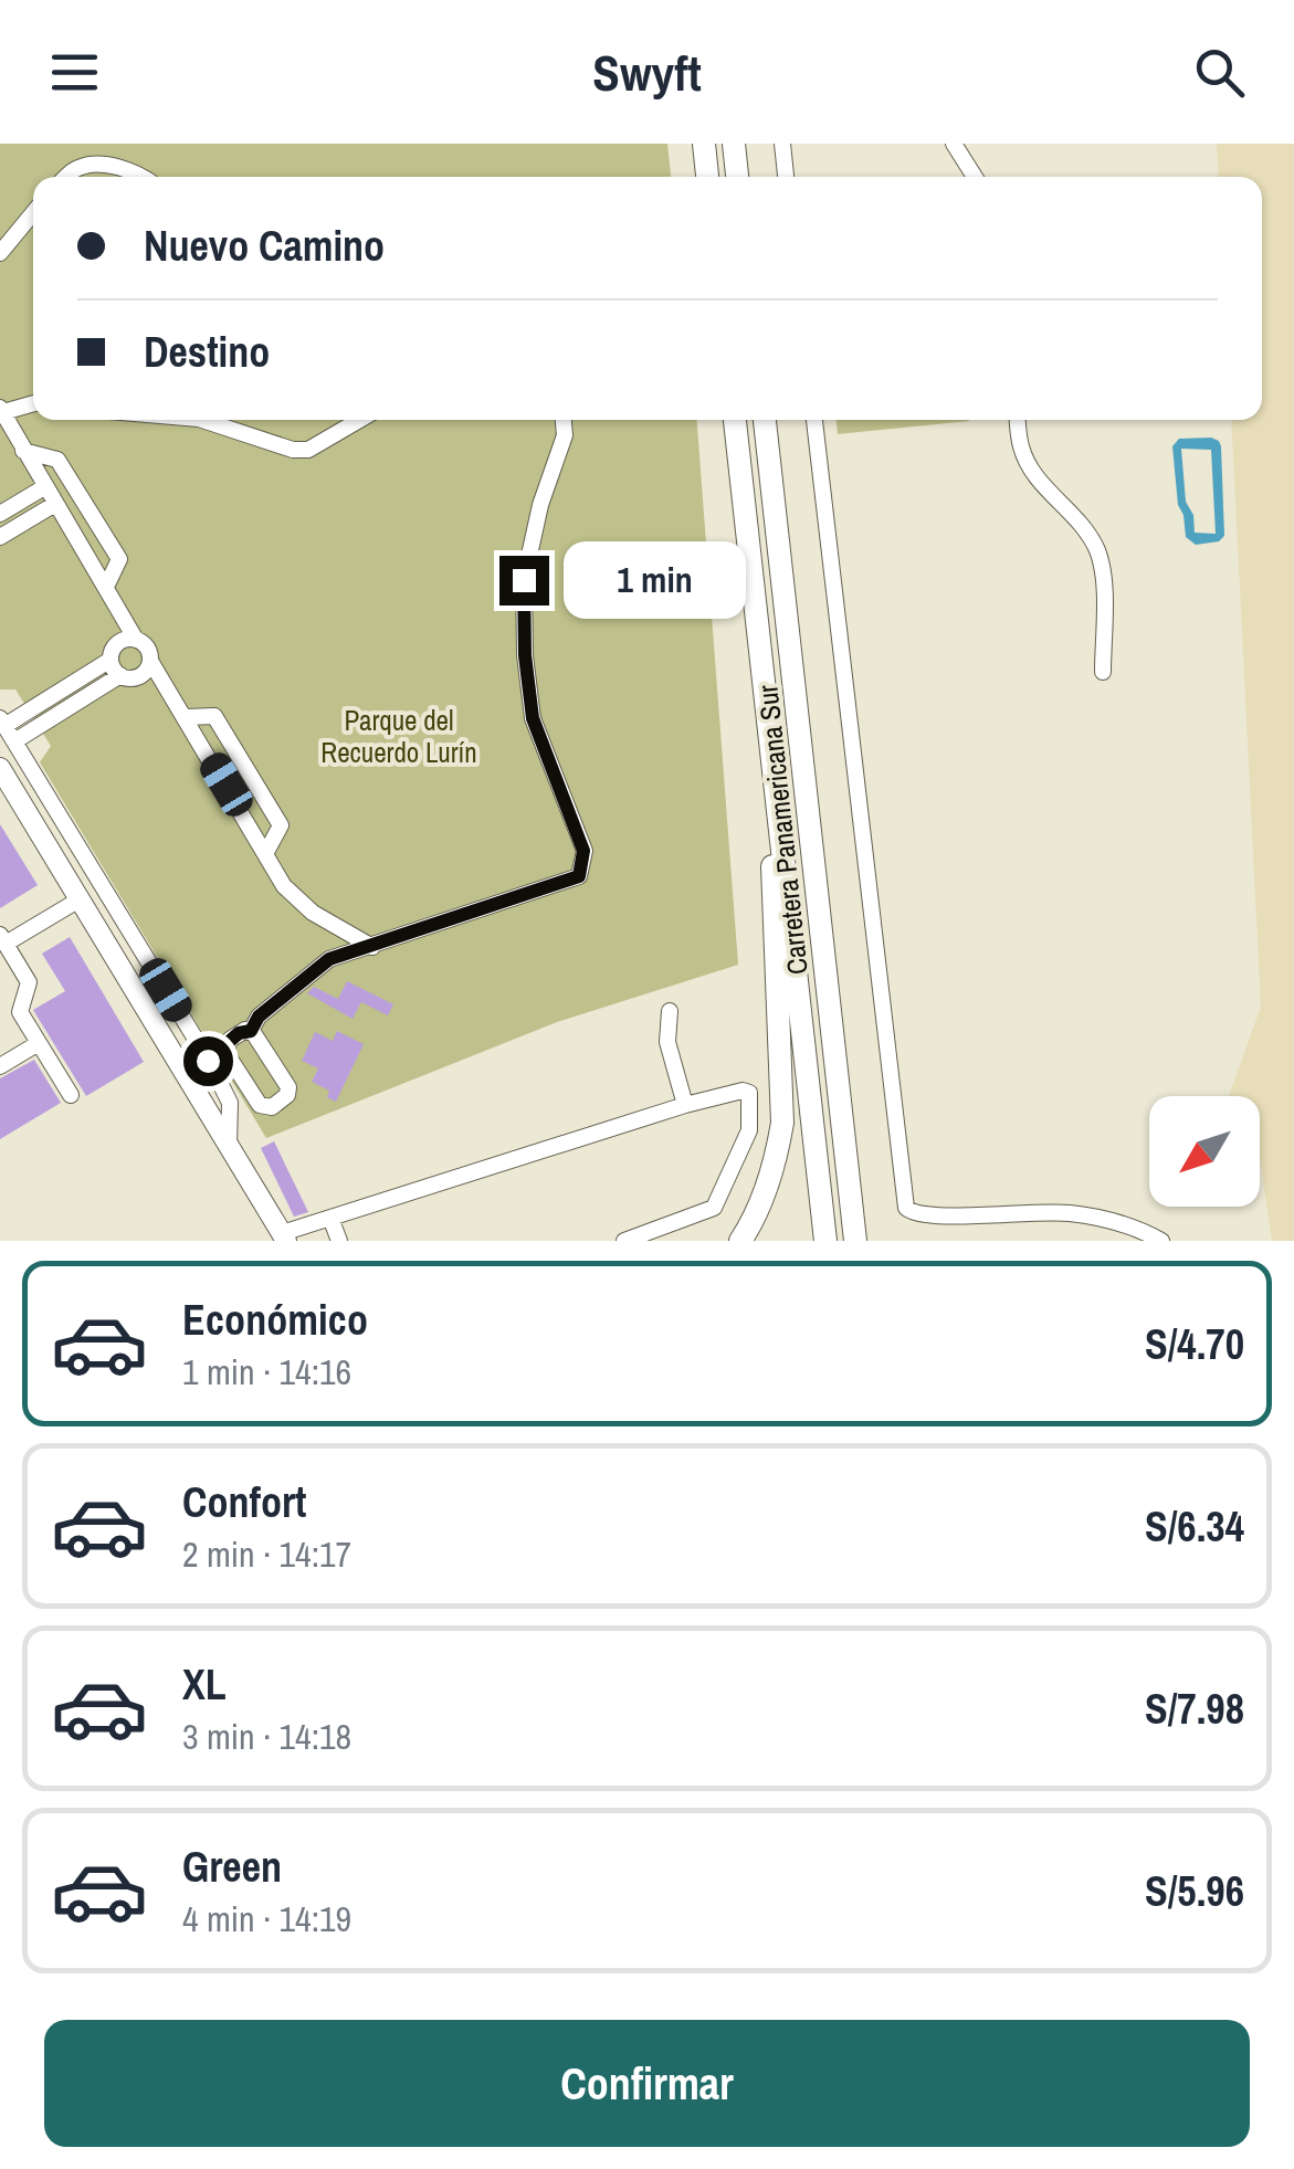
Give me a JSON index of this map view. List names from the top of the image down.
{
  "streets": {
    "highway": ["Carretera Panamericana Sur"]
  },
  "parks": ["Parque del Recuerdo Lurín"],
  "north": "bottom left",
  "page": {
    "header": "Swyft",
    "banner": ["Nuevo Camino", "Destino"],
    "bubble": "1 min",
    "list": [
      {
        "name": "Económico",
        "note": "1 min · 14:16",
        "value": "S/4.70"
      },
      {
        "name": "Confort",
        "note": "2 min · 14:17",
        "value": "S/6.34"
      },
      {
        "name": "XL",
        "note": "3 min · 14:18",
        "value": "S/7.98"
      },
      {
        "name": "Green",
        "note": "4 min · 14:19",
        "value": "S/5.96"
      }
    ],
    "buttons": "Confirmar"
  }
}
